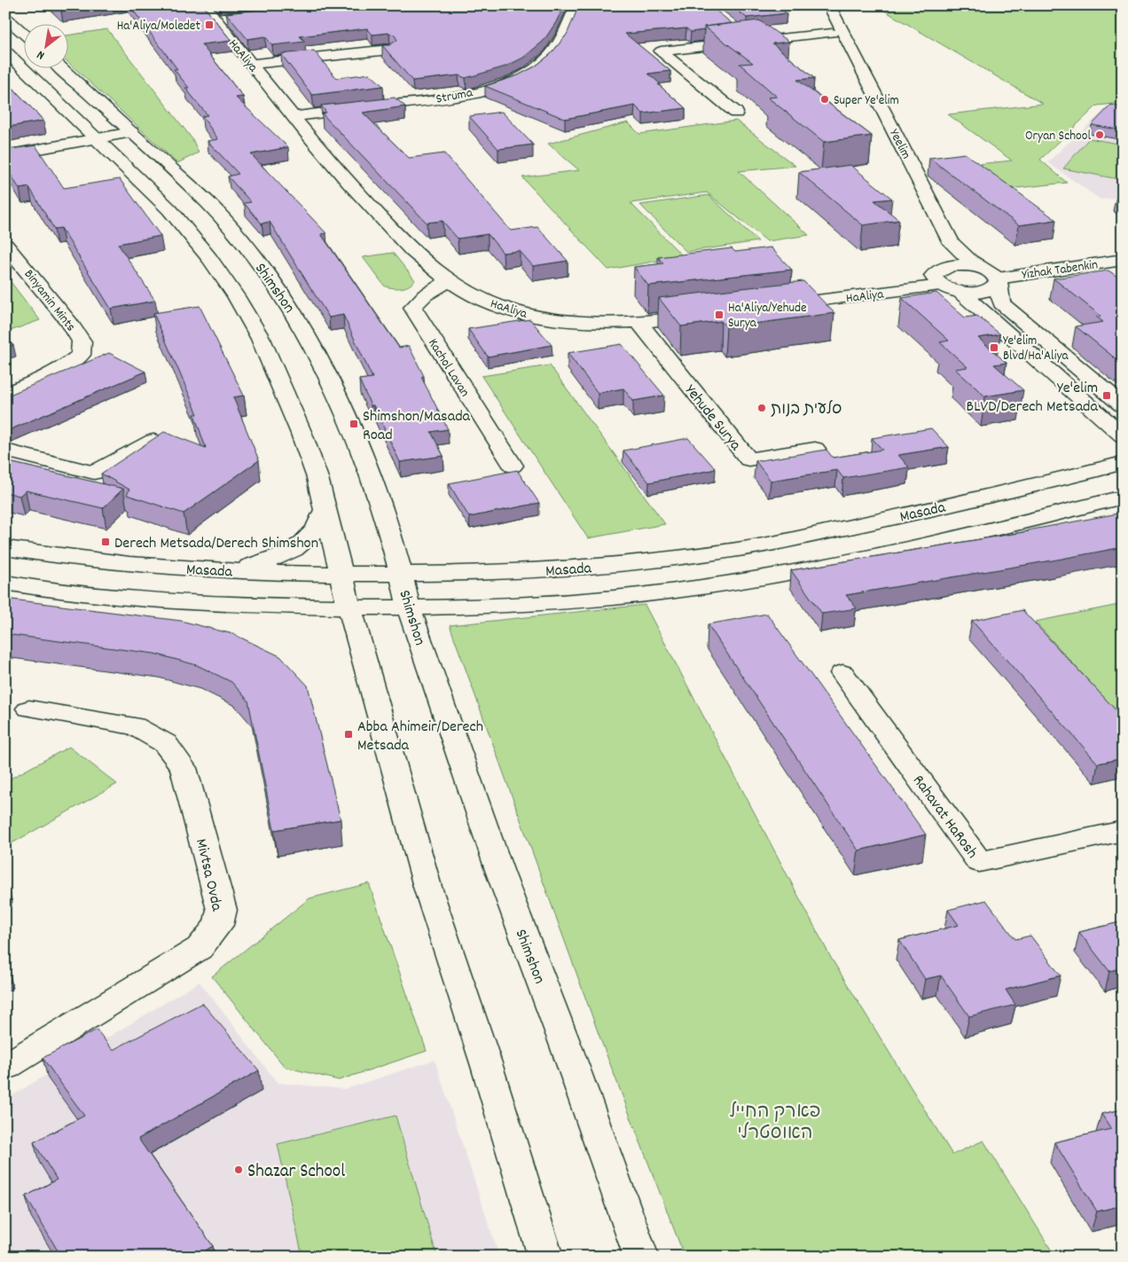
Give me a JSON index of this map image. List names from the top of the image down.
{
  "streets": {
    "street": [
      "HaAliya",
      "Struma",
      "Yeelim",
      "Yizhak Tabenkin",
      "Shimshon",
      "Binyamin Mints",
      "Kachol Lavan",
      "Yehude Surya",
      "Masada",
      "Rahavat HaRosh",
      "Mivtsa Ovda"
    ]
  },
  "crossings": [
    ["HaAliya", "Struma"],
    ["HaAliya", "Yeelim"],
    ["HaAliya", "Yizhak Tabenkin"],
    ["HaAliya", "Kachol Lavan"],
    ["HaAliya", "Yehude Surya"],
    ["Yeelim", "Yizhak Tabenkin"],
    ["Shimshon", "Masada"]
  ],
  "parks": ["פארק החייל האוסטרלי"],
  "places": {
    "transit": [
      "Ha'Aliya/Moledet",
      "Ha'Aliya/Yehude Surya",
      "Ye'elim Blvd/Ha'Aliya",
      "Ye'elim BLVD/Derech Metsada",
      "Shimshon/Masada Road",
      "Derech Metsada/Derech Shimshon",
      "Abba Ahimeir/Derech Metsada"
    ],
    "other": [
      "Super Ye'elim",
      "Oryan School",
      "סלעית בנות",
      "Shazar School"
    ]
  },
  "north": "bottom left"
}
